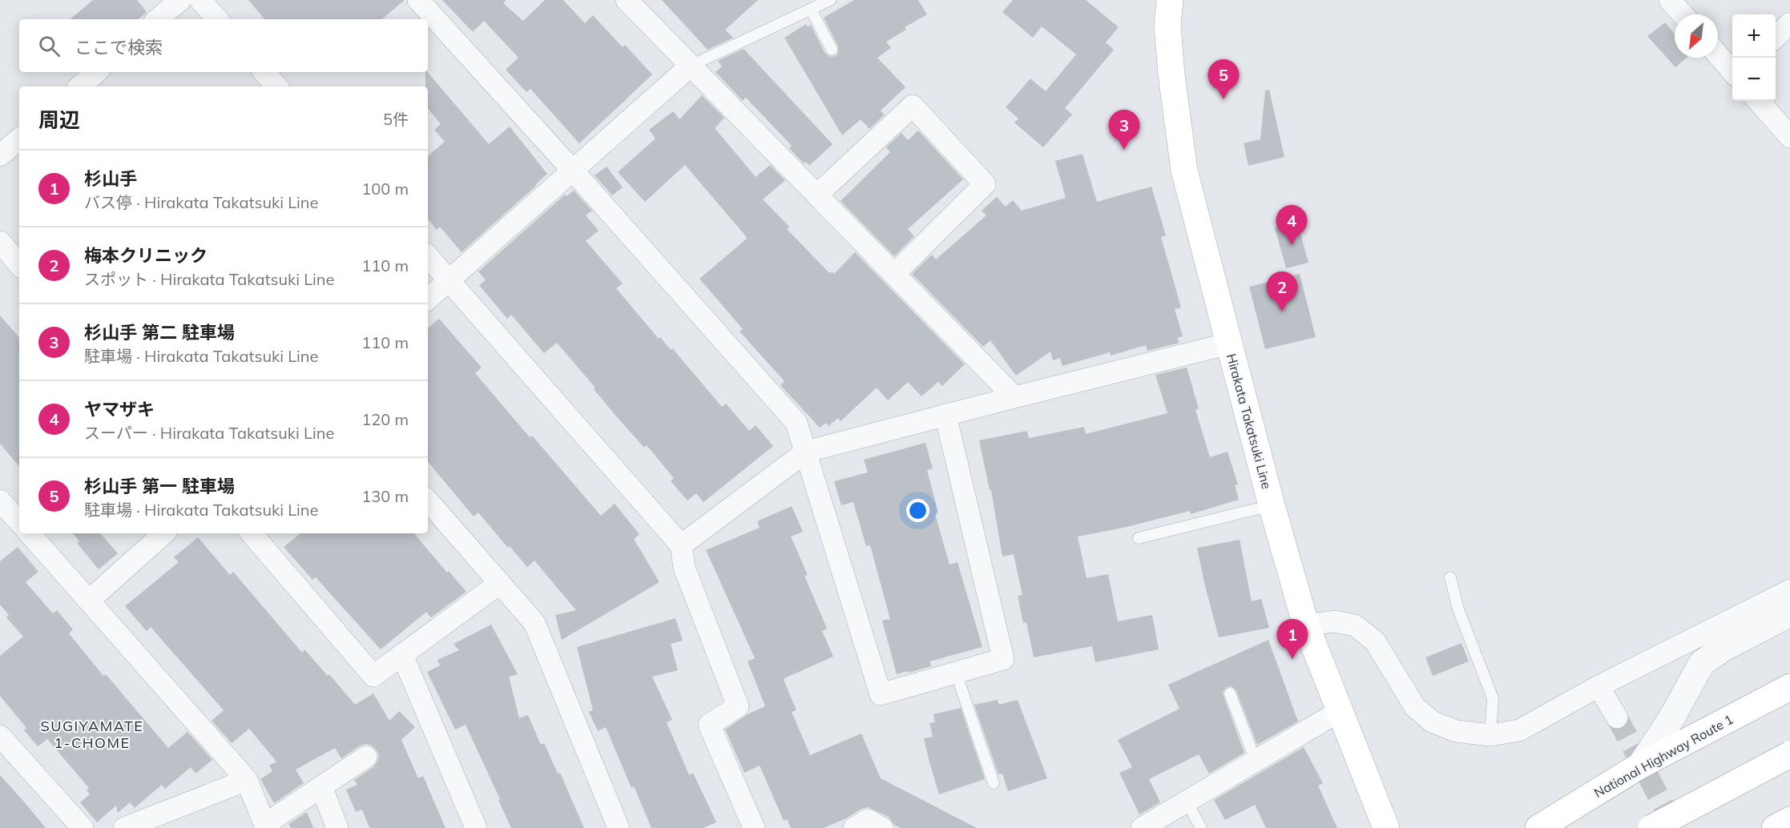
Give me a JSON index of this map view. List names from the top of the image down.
{
  "streets": {
    "main road": ["Hirakata Takatsuki Line", "National Highway Route 1"]
  },
  "districts": ["SUGIYAMATE 1-CHOME"],
  "north": "bottom left",
  "page": {
    "map_buttons": ["+", "−"],
    "search": "ここで検索",
    "pins": [
      "5",
      "3",
      "4",
      "2",
      "1"
    ],
    "heading": ["周辺", "5件"],
    "list": [
      {
        "mark": "1",
        "name": "杉山手",
        "note": "バス停 · Hirakata Takatsuki Line",
        "value": "100 m"
      },
      {
        "mark": "2",
        "name": "梅本クリニック",
        "note": "スポット · Hirakata Takatsuki Line",
        "value": "110 m"
      },
      {
        "mark": "3",
        "name": "杉山手 第二 駐車場",
        "note": "駐車場 · Hirakata Takatsuki Line",
        "value": "110 m"
      },
      {
        "mark": "4",
        "name": "ヤマザキ",
        "note": "スーパー · Hirakata Takatsuki Line",
        "value": "120 m"
      },
      {
        "mark": "5",
        "name": "杉山手 第一 駐車場",
        "note": "駐車場 · Hirakata Takatsuki Line",
        "value": "130 m"
      }
    ]
  }
}
